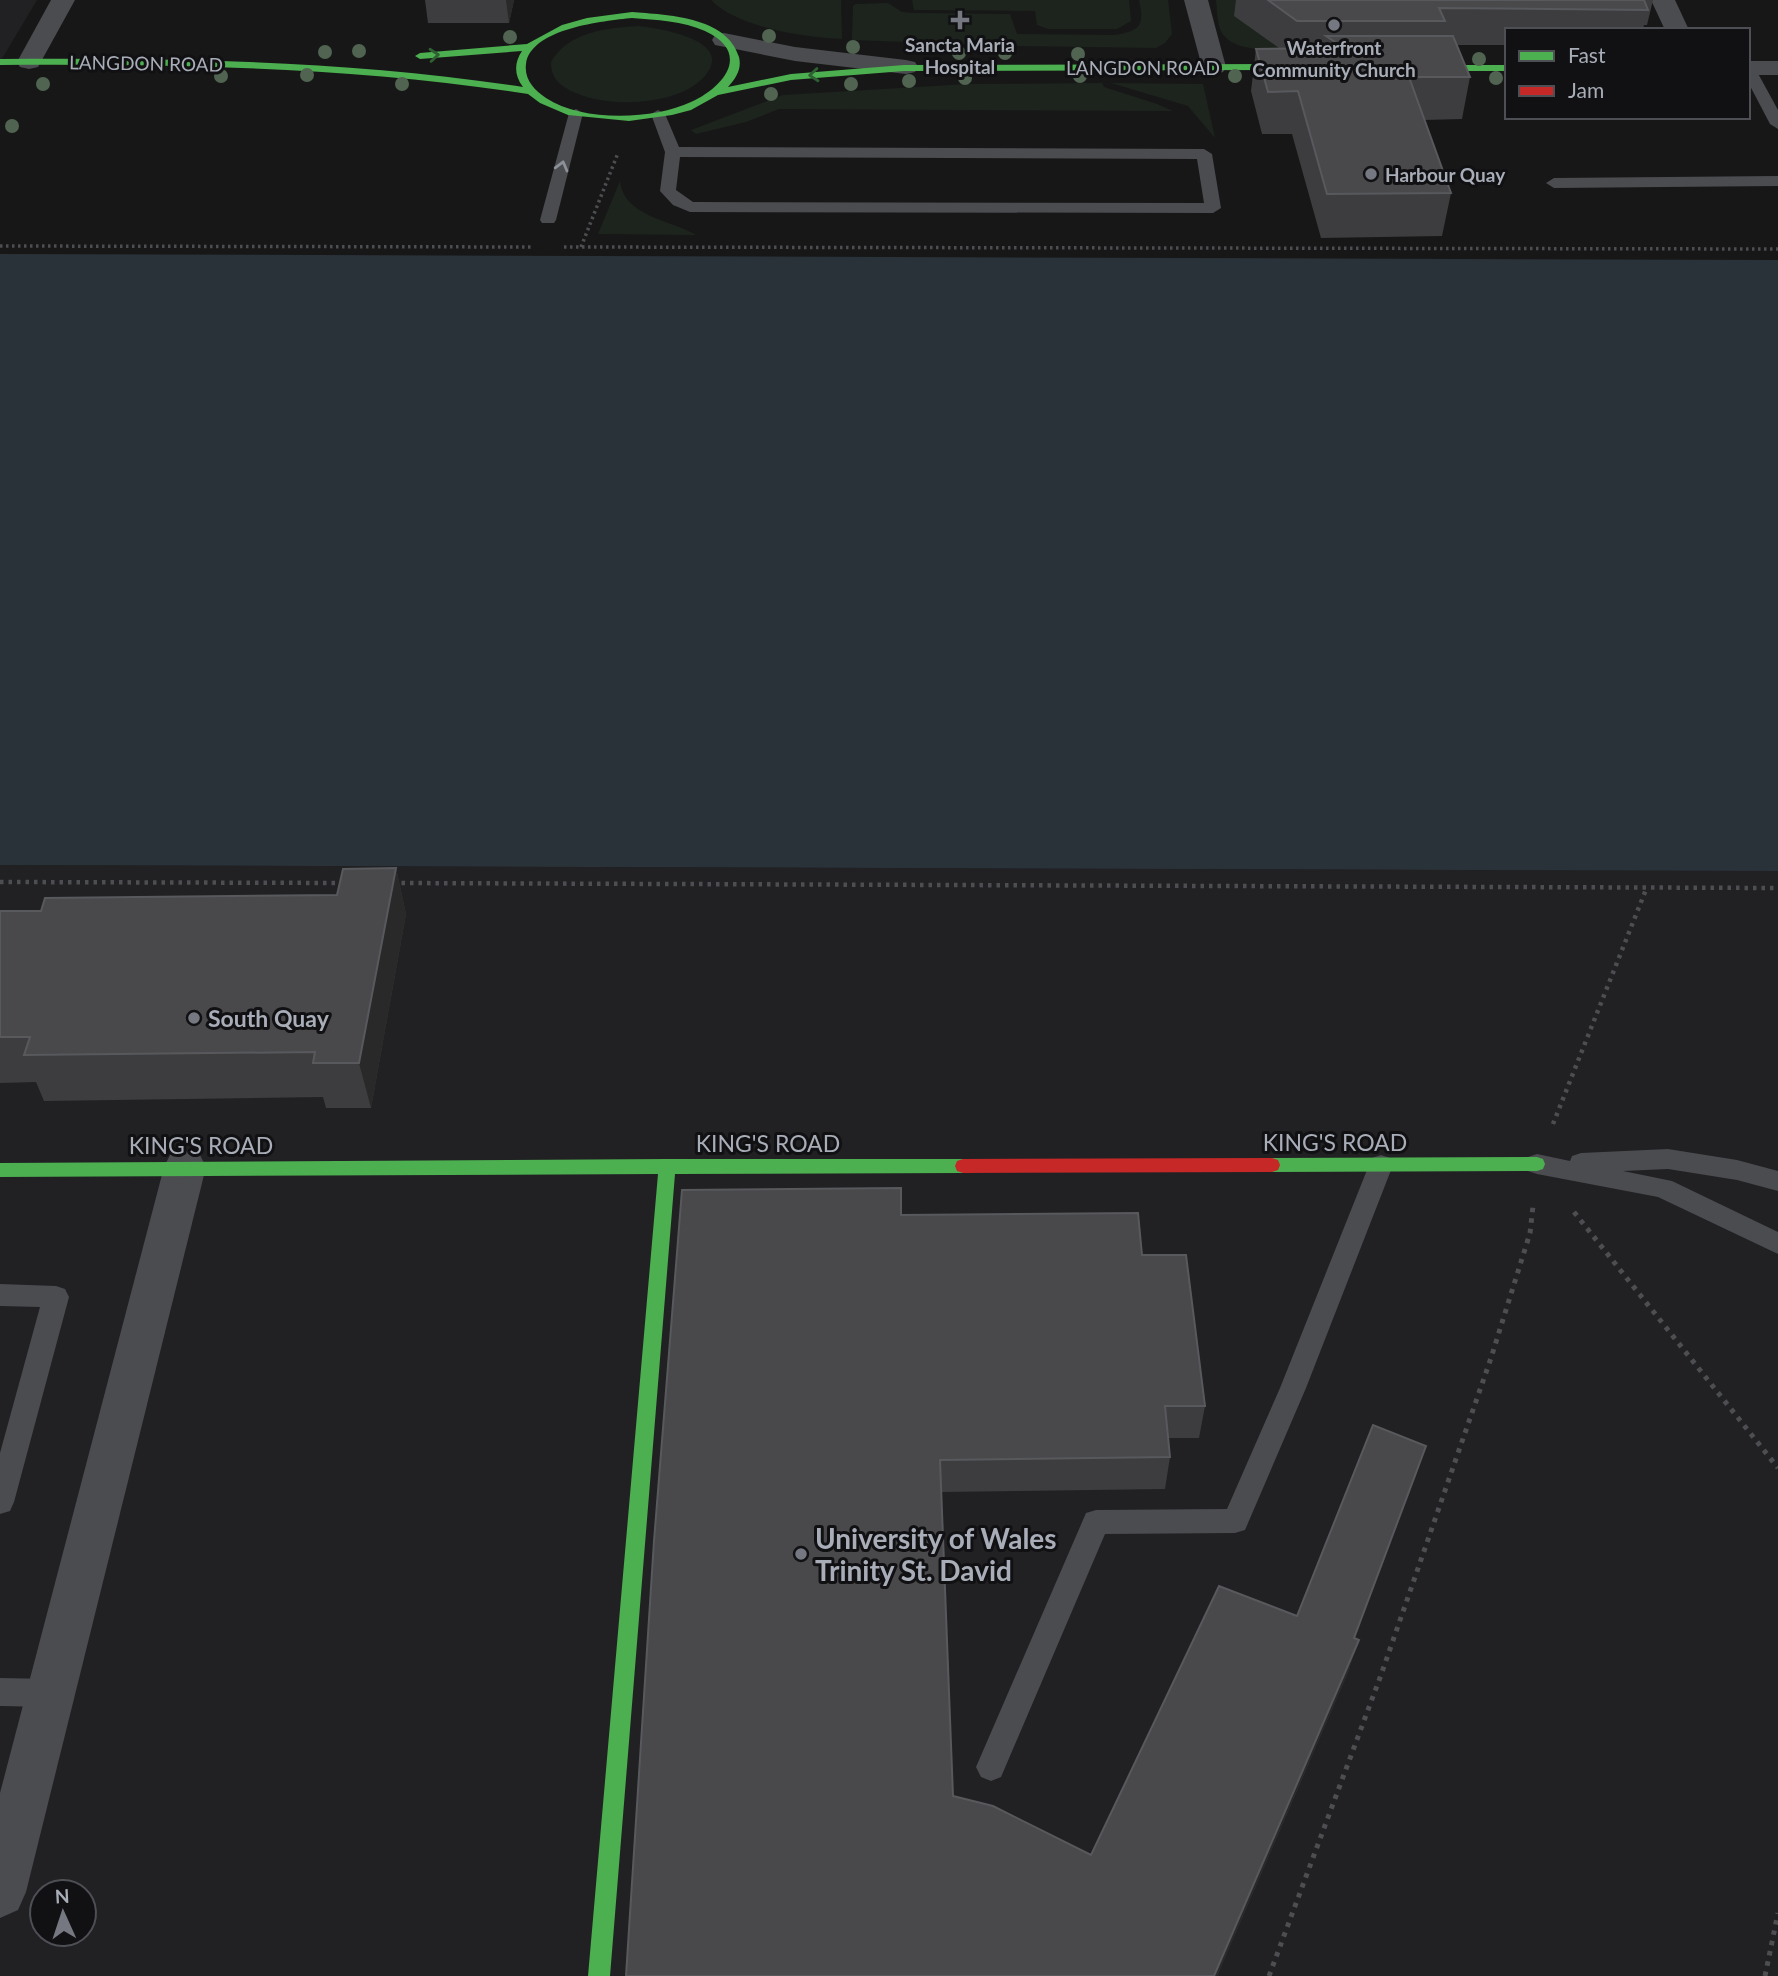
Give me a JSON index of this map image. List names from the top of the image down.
{
  "streets": {
    "street": ["LANGDON ROAD", "KING'S ROAD"]
  },
  "places": {
    "health": ["Sancta Maria Hospital"],
    "other": [
      "Waterfront Community Church",
      "Harbour Quay",
      "South Quay",
      "University of Wales Trinity St. David"
    ]
  },
  "legend": ["Fast", "Jam"],
  "north": "top"
}
